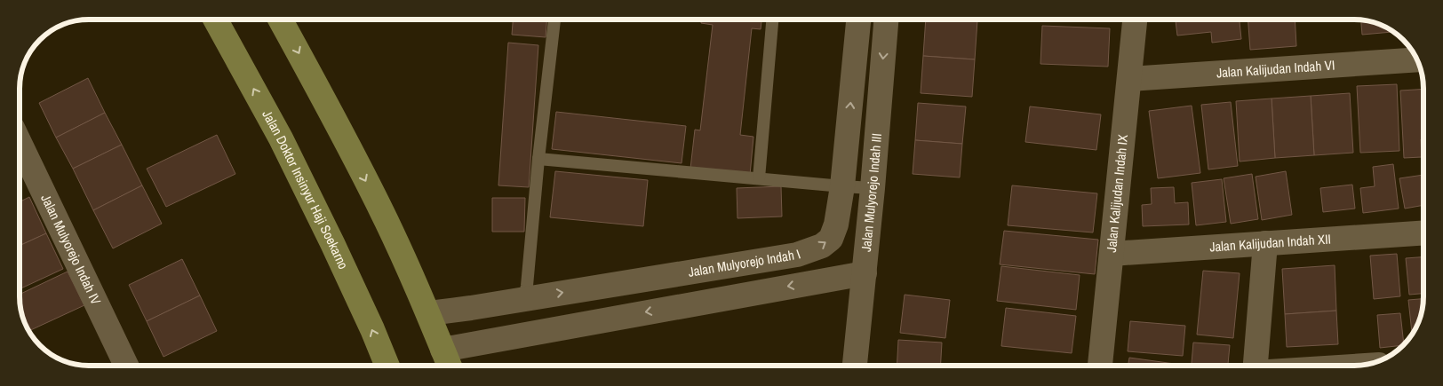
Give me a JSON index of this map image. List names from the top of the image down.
{
  "streets": {
    "main road": ["Jalan Doktor Insinyur Haji Soekarno"],
    "street": [
      "Jalan Kalijudan Indah VI",
      "Jalan Mulyorejo Indah III",
      "Jalan Kalijudan Indah IX",
      "Jalan Kalijudan Indah XII",
      "Jalan Mulyorejo Indah IV",
      "Jalan Mulyorejo Indah I"
    ]
  },
  "crossings": [
    ["Jalan Kalijudan Indah VI", "Jalan Kalijudan Indah IX"],
    ["Jalan Kalijudan Indah IX", "Jalan Kalijudan Indah XII"]
  ],
  "one_way": ["Jalan Mulyorejo Indah III", "Jalan Mulyorejo Indah I"]
}
